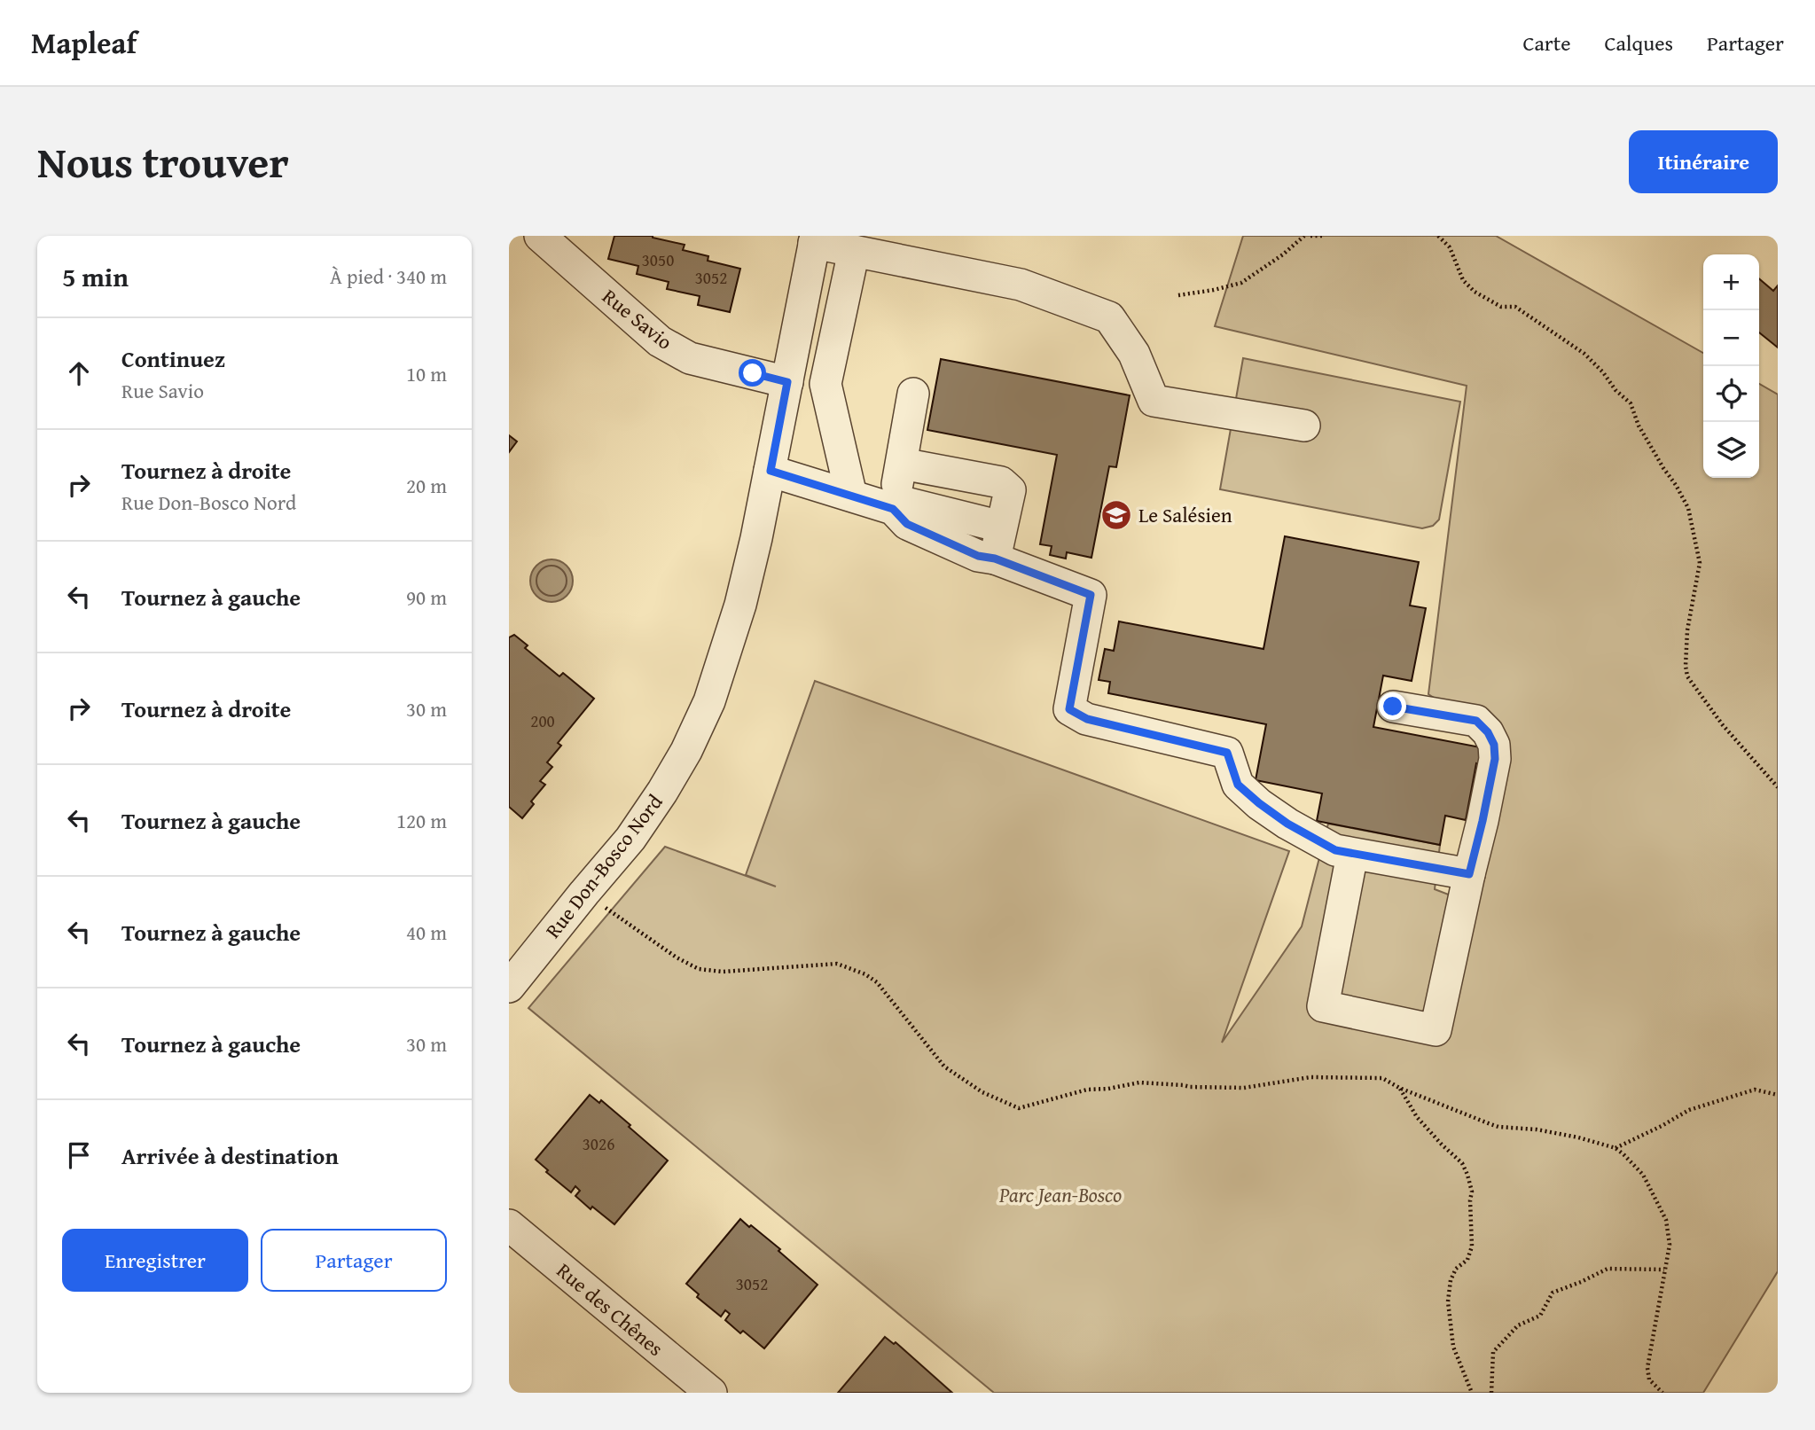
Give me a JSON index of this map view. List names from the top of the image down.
{
  "streets": {
    "street": ["Rue Savio", "Rue Don-Bosco Nord", "Rue des Chênes"]
  },
  "crossings": [
    ["Rue Savio", "Rue Don-Bosco Nord"]
  ],
  "parks": ["Parc Jean-Bosco"],
  "places": {
    "school or university": ["Le Salésien"]
  },
  "house_numbers": [
    "3050",
    "3052",
    "200",
    "3026",
    "3052"
  ],
  "page": {
    "header": "Mapleaf",
    "nav": ["Carte", "Calques", "Partager"],
    "title": "Nous trouver",
    "buttons": [
      "Itinéraire",
      ["Enregistrer", "Partager"]
    ],
    "heading": ["5 min", "À pied · 340 m"],
    "map_buttons": ["+", "−"],
    "list": [
      ["Continuez", "Rue Savio", "10 m"],
      ["Tournez à droite", "Rue Don-Bosco Nord", "20 m"],
      ["Tournez à gauche", "90 m"],
      ["Tournez à droite", "30 m"],
      ["Tournez à gauche", "120 m"],
      ["Tournez à gauche", "40 m"],
      ["Tournez à gauche", "30 m"],
      "Arrivée à destination"
    ]
  }
}
